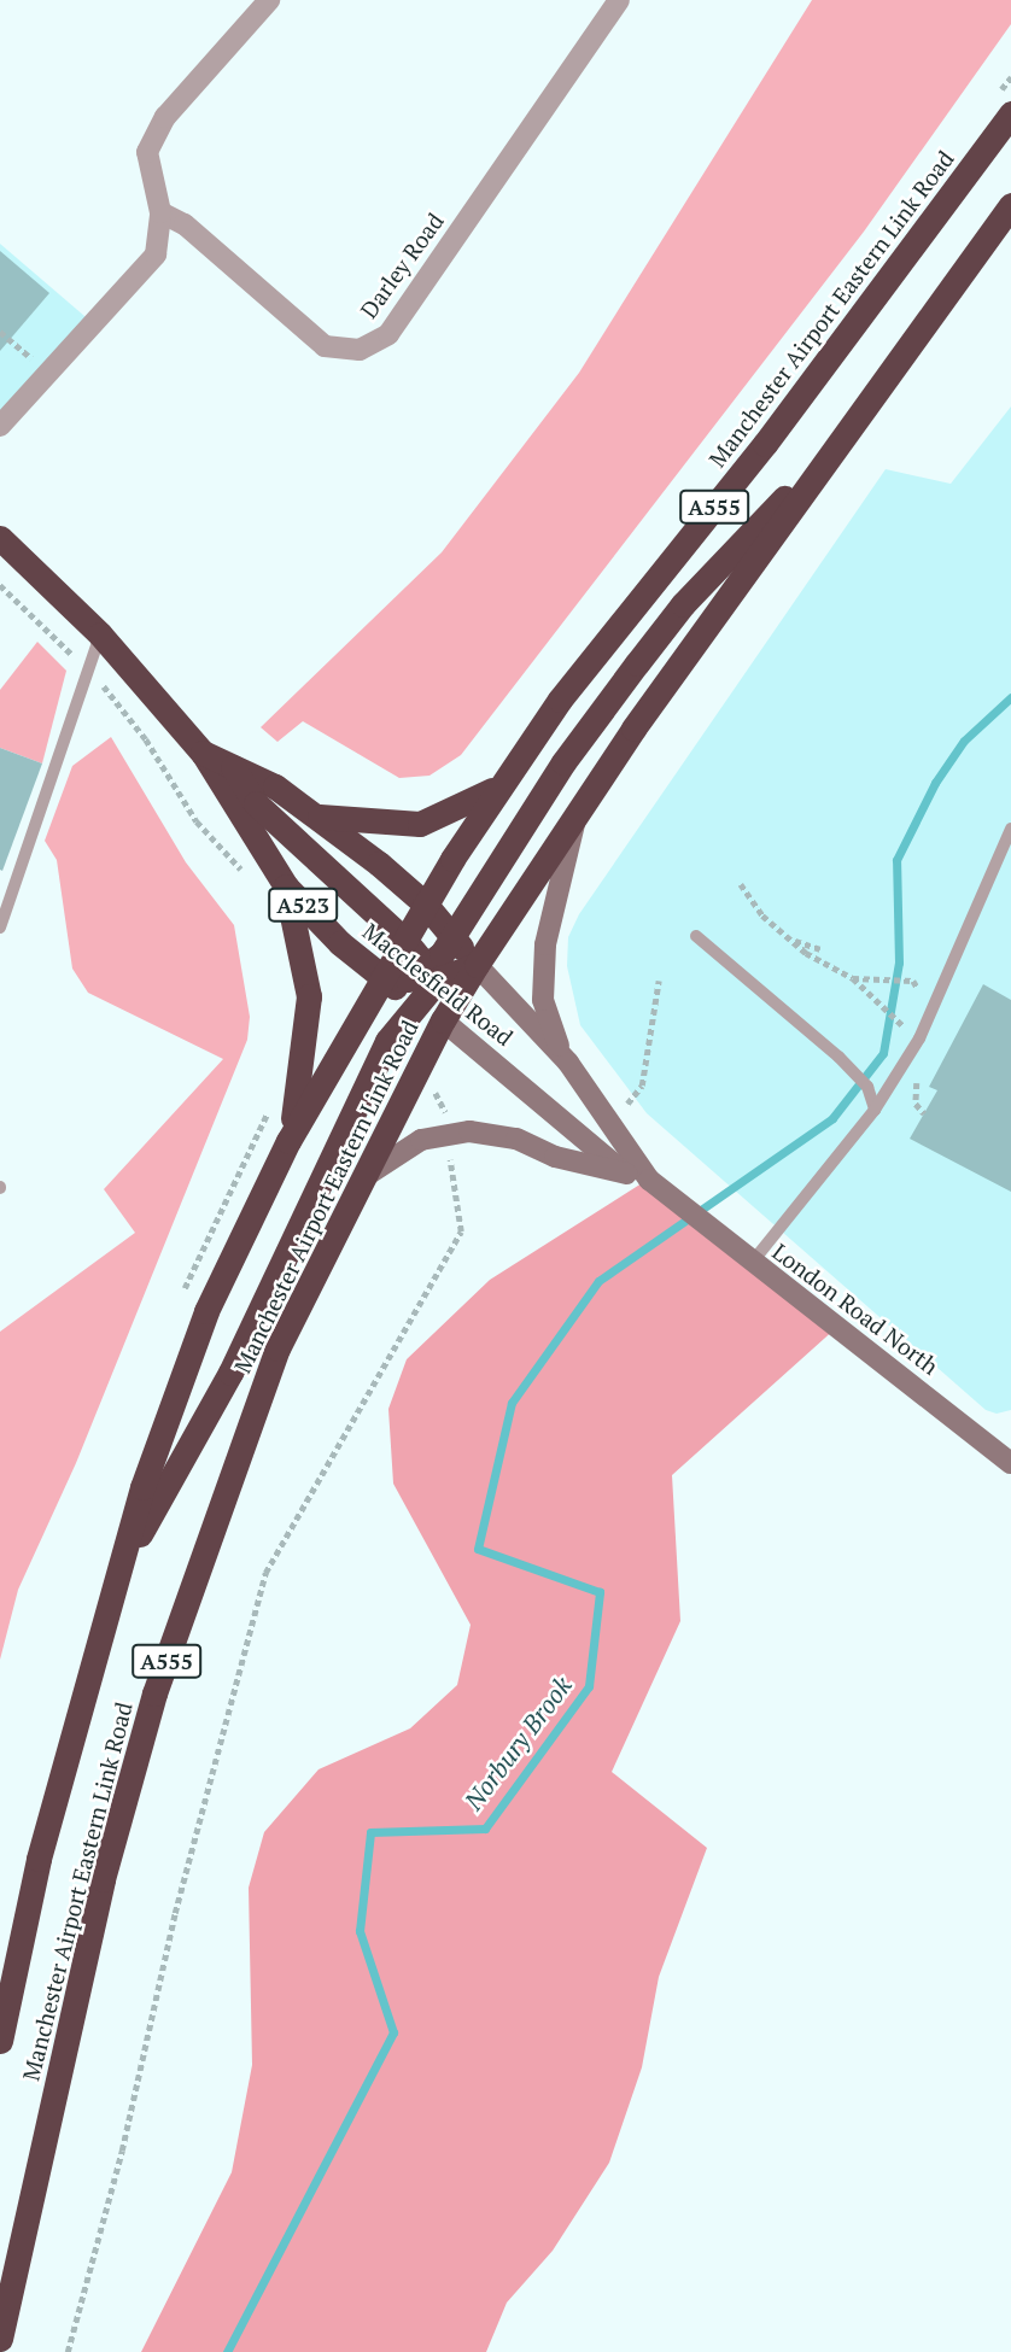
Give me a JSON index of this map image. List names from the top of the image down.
{
  "streets": {
    "highway": [
      "Manchester Airport Eastern Link Road",
      "A555",
      "A523",
      "Macclesfield Road"
    ],
    "main road": ["London Road North"],
    "street": ["Darley Road"]
  },
  "crossings": [
    ["Manchester Airport Eastern Link Road", "A555"],
    ["Manchester Airport Eastern Link Road", "Macclesfield Road"],
    ["A555", "Macclesfield Road"],
    ["Macclesfield Road", "London Road North"]
  ],
  "water": ["Norbury Brook"]
}
